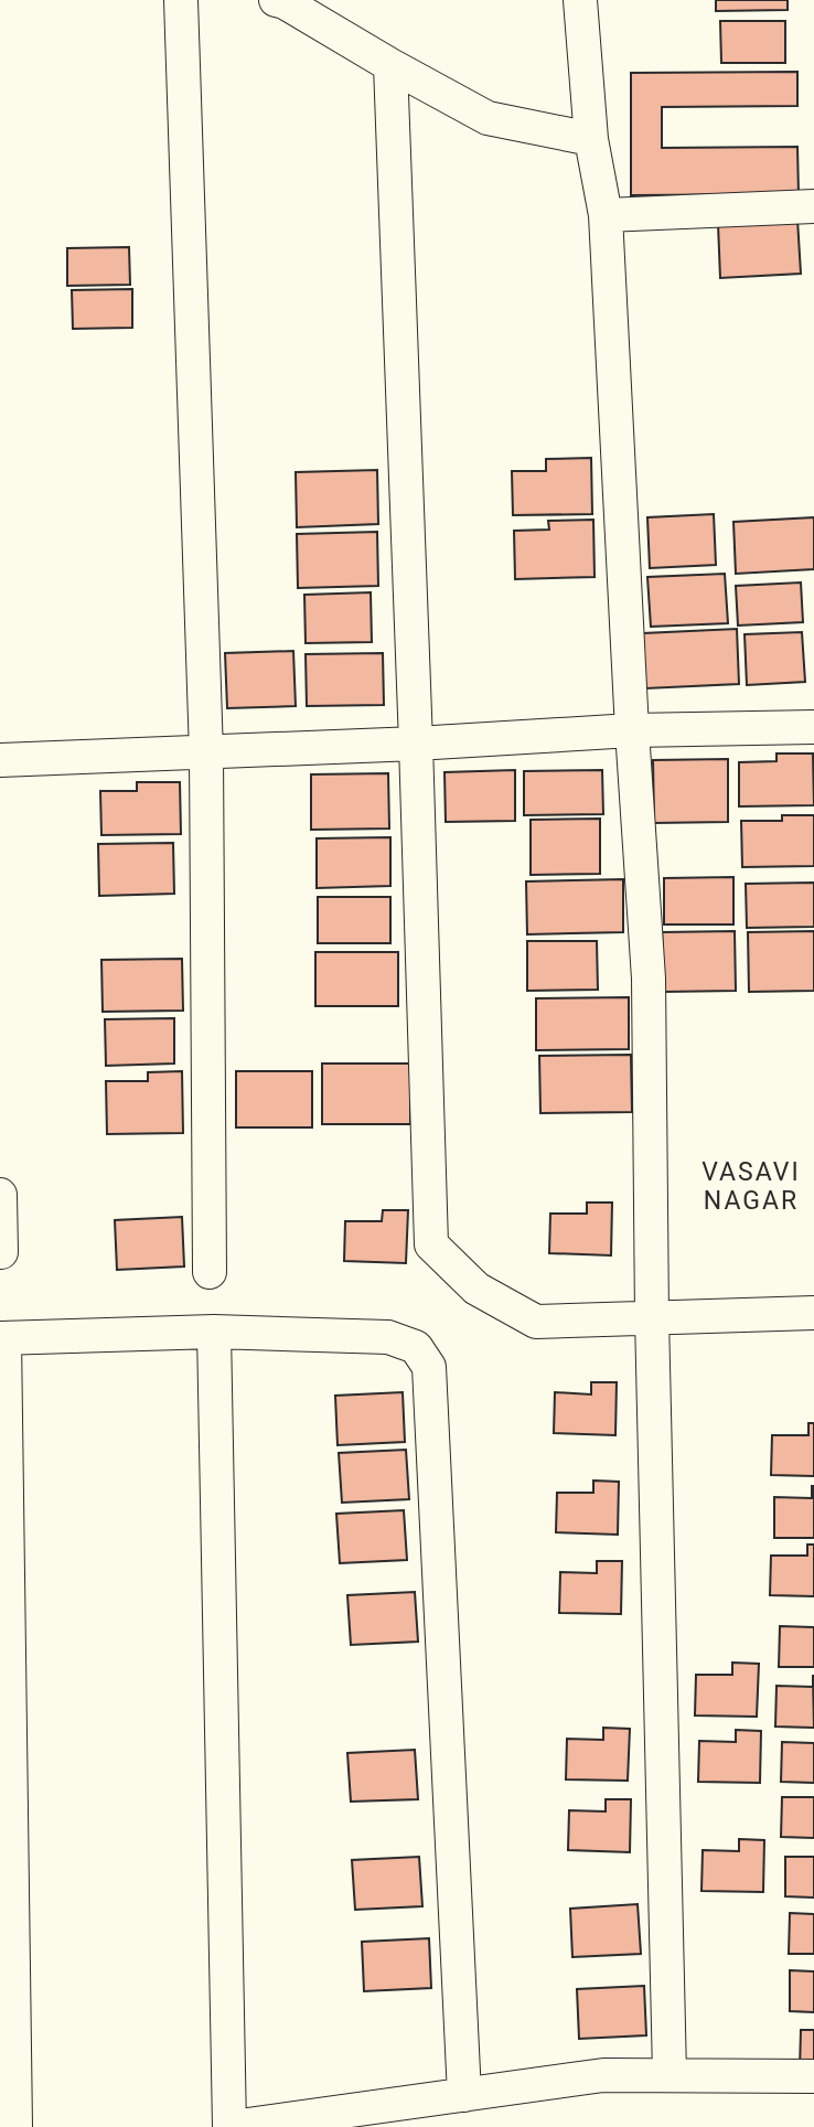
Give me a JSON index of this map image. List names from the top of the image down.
{
  "districts": ["VASAVI NAGAR"]
}
